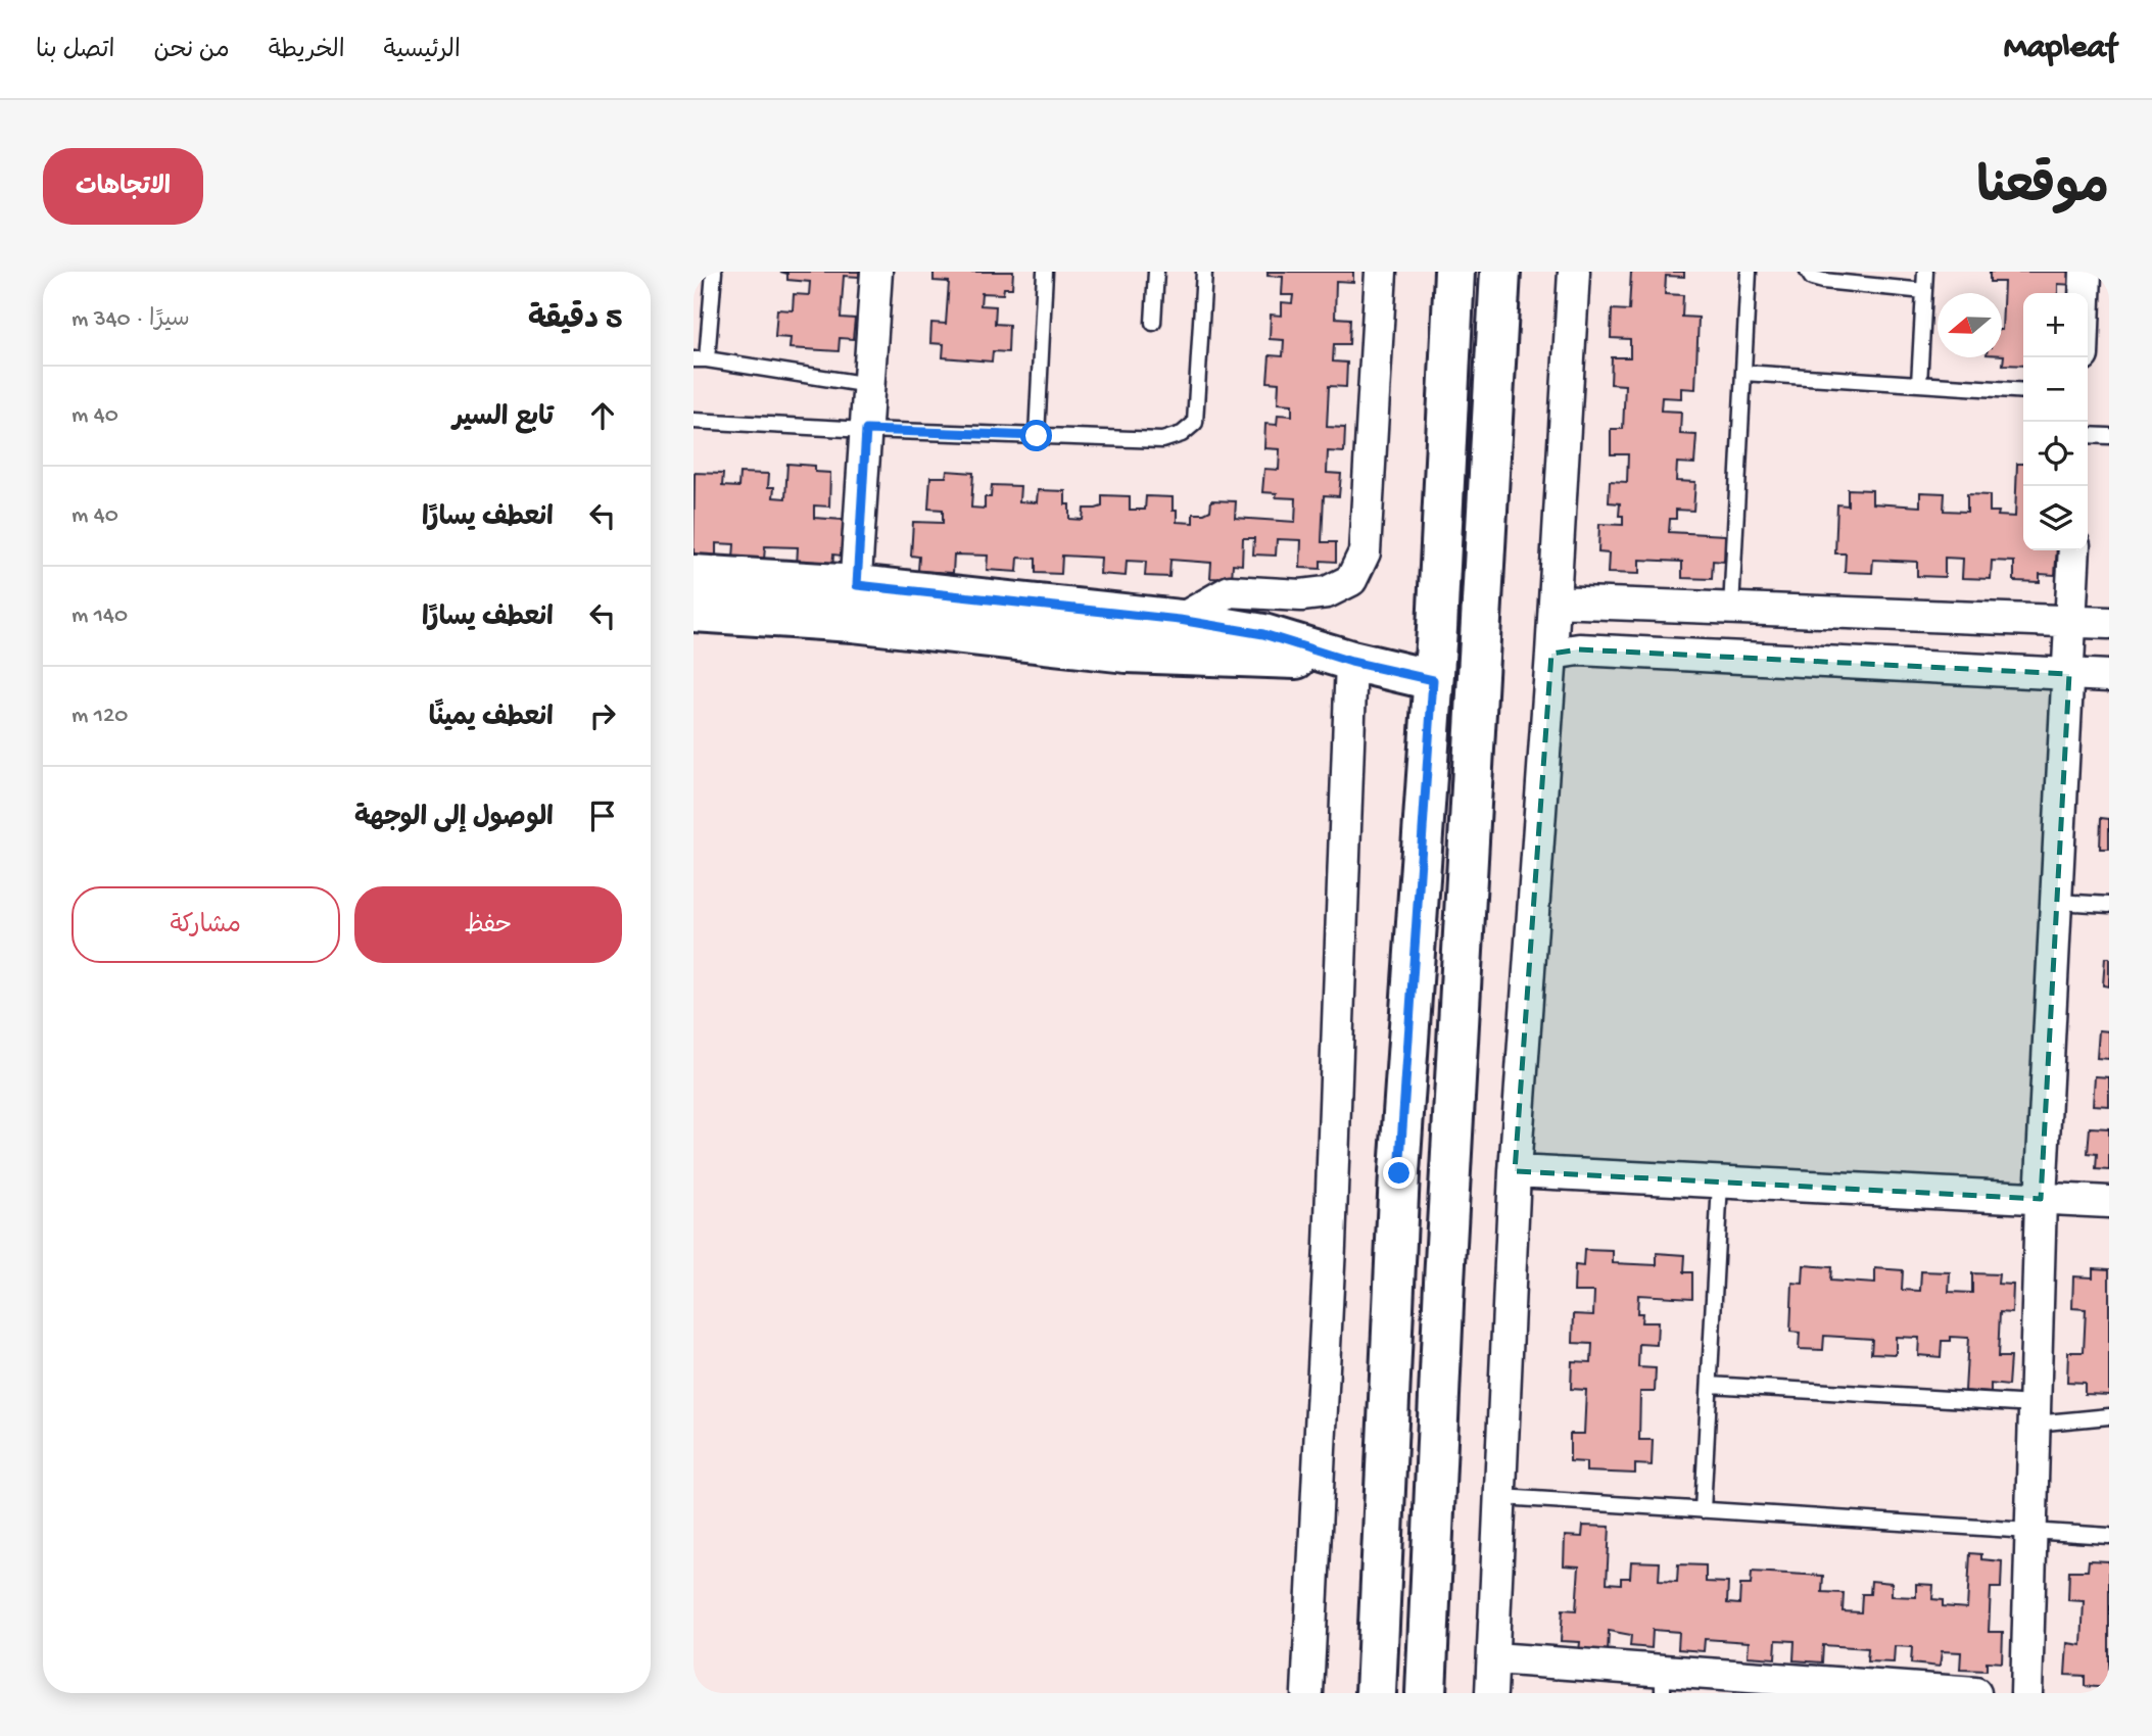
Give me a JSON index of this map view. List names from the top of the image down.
{
  "north": "left",
  "page": {
    "header": "Mapleaf",
    "nav": [
      "الرئيسية",
      "الخريطة",
      "من نحن",
      "اتصل بنا"
    ],
    "title": "موقعنا",
    "buttons": [
      "الاتجاهات",
      ["حفظ", "مشاركة"]
    ],
    "heading": ["5 دقيقة", "سيرًا · 340 m"],
    "map_buttons": ["+", "−"],
    "list": [
      ["تابع السير", "40 m"],
      ["انعطف يسارًا", "40 m"],
      ["انعطف يسارًا", "140 m"],
      ["انعطف يمينًا", "120 m"],
      "الوصول إلى الوجهة"
    ]
  }
}
